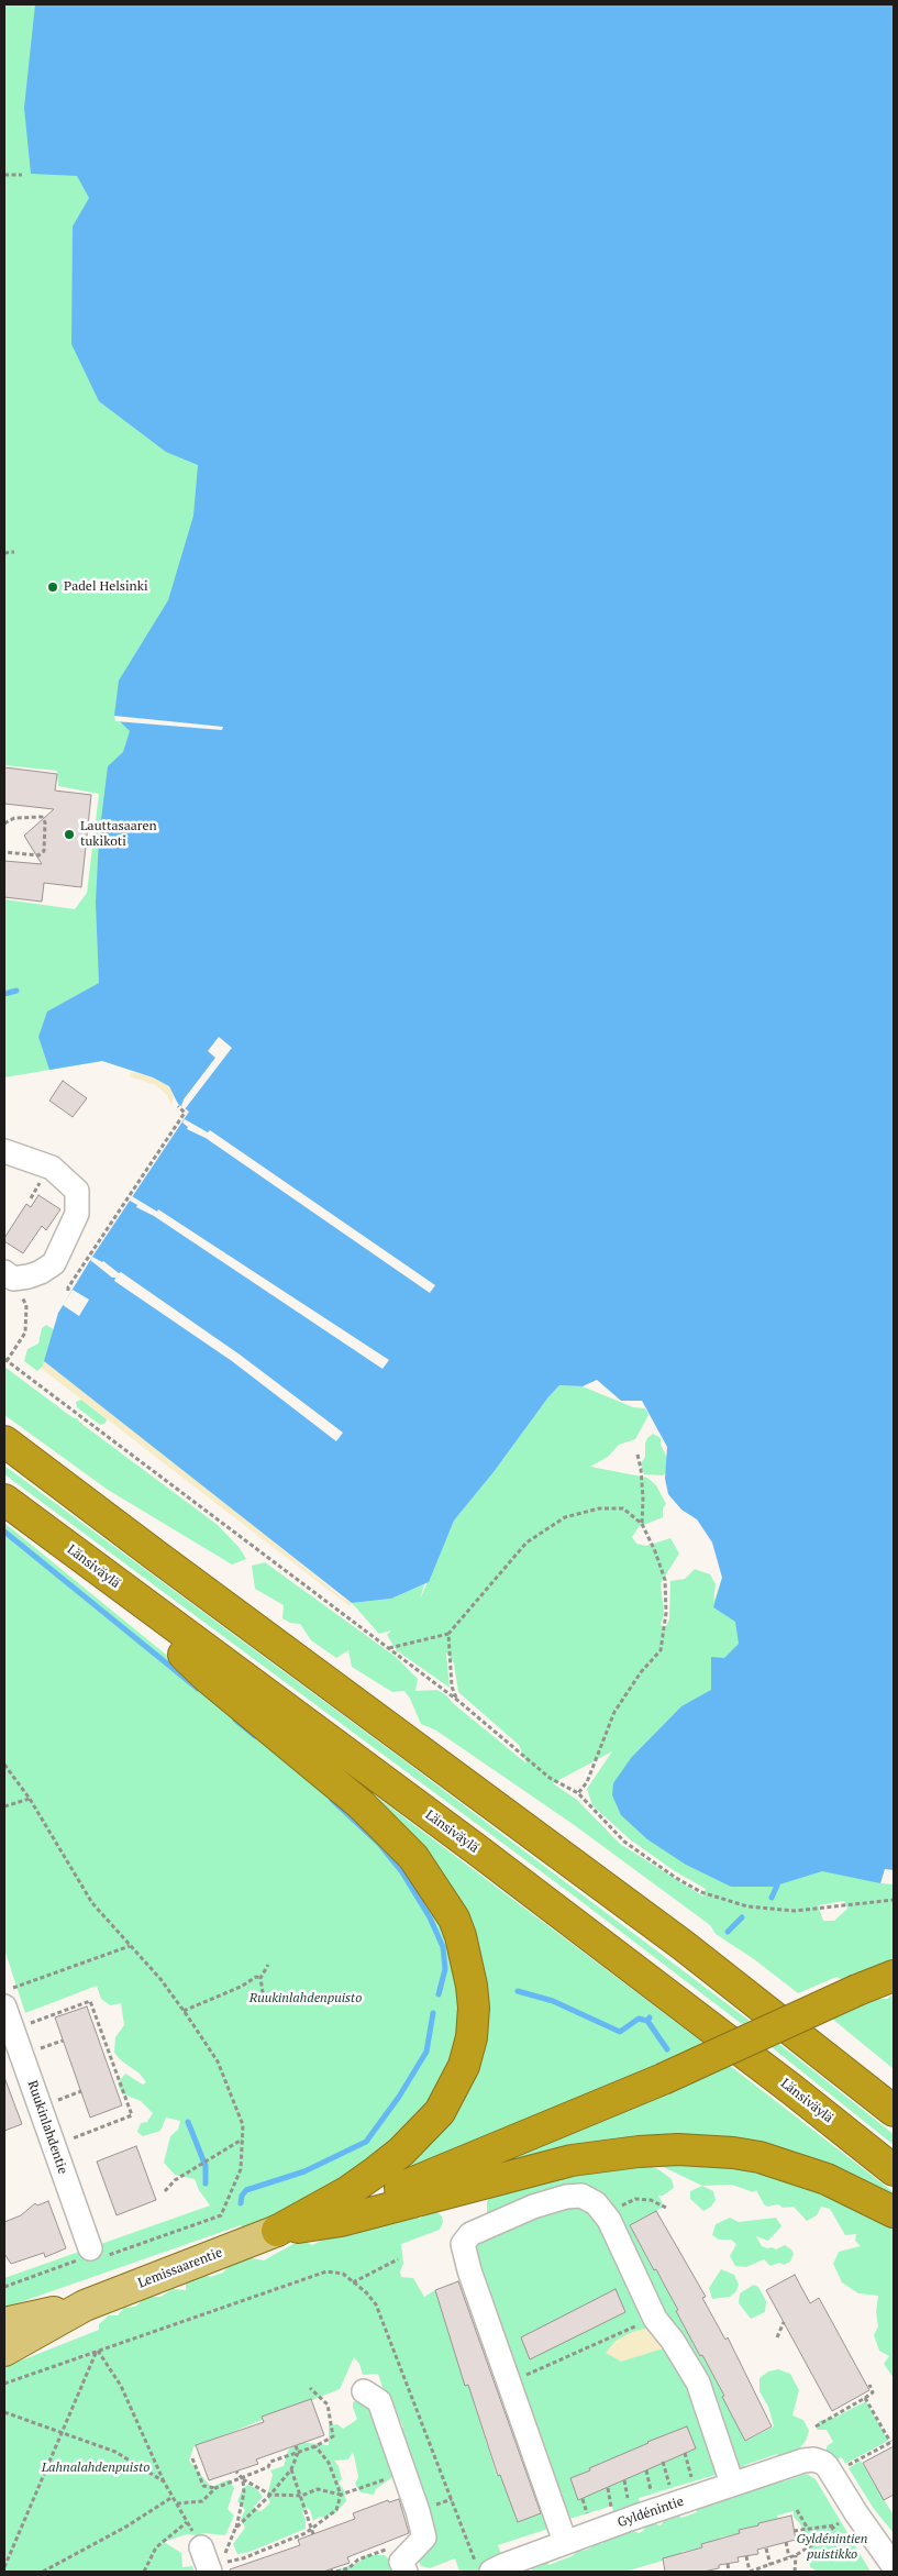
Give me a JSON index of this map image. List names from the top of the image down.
{
  "streets": {
    "highway": ["Länsiväylä"],
    "main road": ["Lemissaarentie"],
    "street": ["Ruukinlahdentie", "Gyldénintie"]
  },
  "parks": ["Ruukinlahdenpuisto", "Lahnalahdenpuisto", "Gyldénintien puistikko"],
  "places": ["Padel Helsinki", "Lauttasaaren tukikoti"]
}
